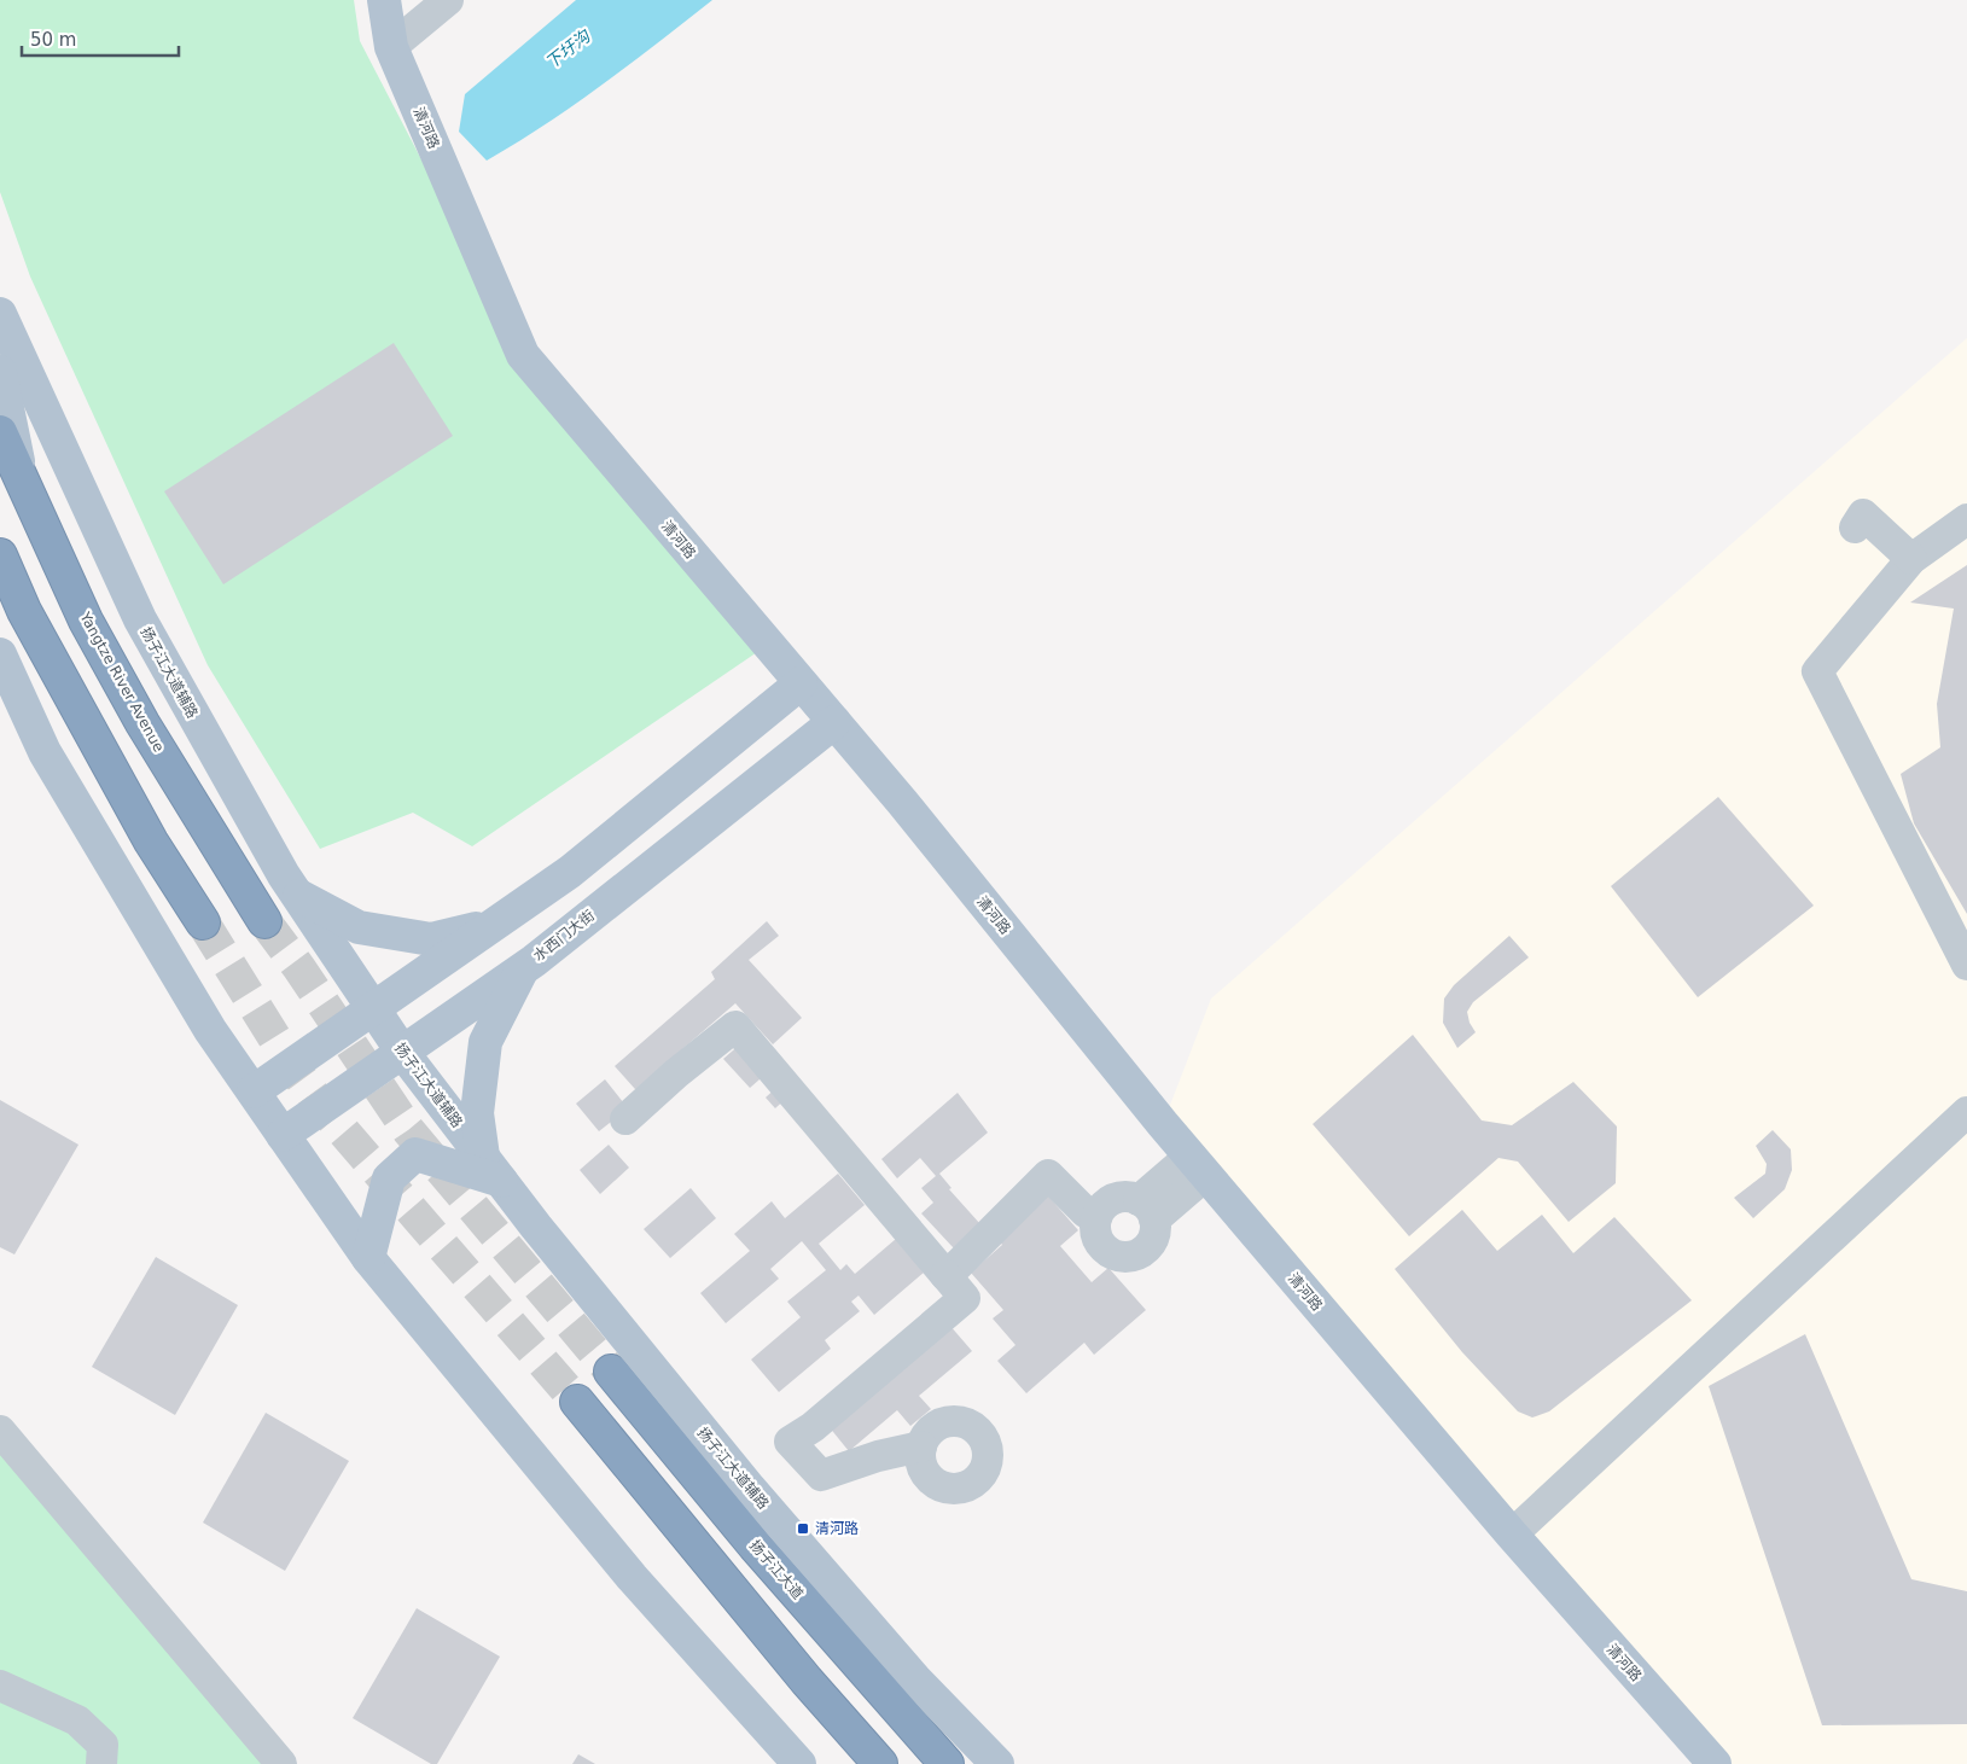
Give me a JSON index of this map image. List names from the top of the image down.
{
  "streets": {
    "highway": ["Yangtze River Avenue", "扬子江大道"],
    "main road": ["清河路", "扬子江大道辅路", "水西门大街"]
  },
  "crossings": [
    ["清河路", "水西门大街"],
    ["扬子江大道辅路", "水西门大街"]
  ],
  "water": ["下圩沟"],
  "places": {
    "transit": ["清河路"]
  },
  "scale_bar": "50 m"
}
